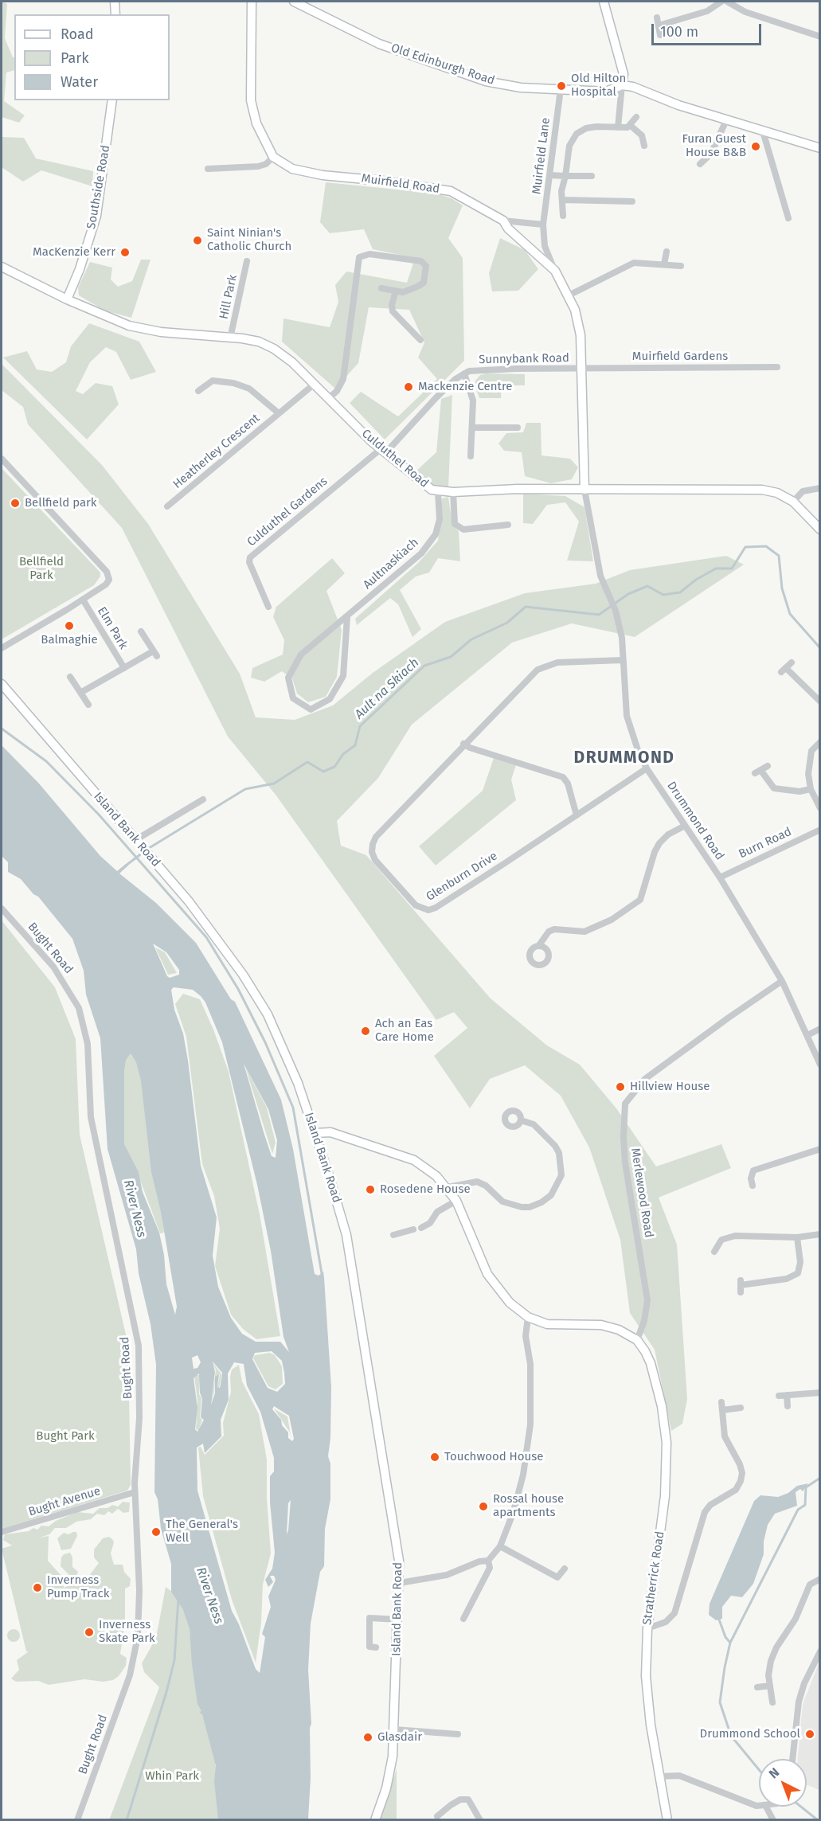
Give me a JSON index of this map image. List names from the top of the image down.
{
  "streets": {
    "street": [
      "Old Edinburgh Road",
      "Muirfield Lane",
      "Muirfield Road",
      "Southside Road",
      "Hill Park",
      "Muirfield Gardens",
      "Sunnybank Road",
      "Heatherley Crescent",
      "Culduthel Road",
      "Culduthel Gardens",
      "Aultnaskiach",
      "Elm Park",
      "Drummond Road",
      "Island Bank Road",
      "Burn Road",
      "Glenburn Drive",
      "Bught Road",
      "Merlewood Road",
      "Bught Avenue",
      "Stratherrick Road"
    ]
  },
  "crossings": [
    ["Old Edinburgh Road", "Muirfield Lane"],
    ["Muirfield Lane", "Muirfield Road"],
    ["Muirfield Road", "Muirfield Gardens"],
    ["Muirfield Road", "Sunnybank Road"],
    ["Muirfield Road", "Culduthel Road"],
    ["Muirfield Road", "Drummond Road"],
    ["Southside Road", "Culduthel Road"],
    ["Hill Park", "Culduthel Road"],
    ["Muirfield Gardens", "Sunnybank Road"],
    ["Sunnybank Road", "Culduthel Road"],
    ["Sunnybank Road", "Culduthel Gardens"],
    ["Heatherley Crescent", "Culduthel Road"],
    ["Culduthel Road", "Culduthel Gardens"],
    ["Culduthel Road", "Aultnaskiach"],
    ["Culduthel Road", "Drummond Road"],
    ["Drummond Road", "Burn Road"],
    ["Drummond Road", "Glenburn Drive"],
    ["Drummond Road", "Merlewood Road"],
    ["Bught Road", "Bught Avenue"],
    ["Merlewood Road", "Stratherrick Road"]
  ],
  "districts": ["DRUMMOND"],
  "water": ["Ault na Skiach", "River Ness"],
  "parks": ["Bellfield Park", "Bught Park", "Whin Park"],
  "places": [
    "Old Hilton Hospital",
    "Furan Guest House B&B",
    "Saint Ninian's Catholic Church",
    "MacKenzie Kerr",
    "Mackenzie Centre",
    "Bellfield park",
    "Balmaghie",
    "Ach an Eas Care Home",
    "Hillview House",
    "Rosedene House",
    "Touchwood House",
    "Rossal house apartments",
    "The General's Well",
    "Inverness Pump Track",
    "Inverness Skate Park",
    "Drummond School",
    "Glasdair"
  ],
  "legend": ["Road", "Park", "Water"],
  "scale_bar": "100 m",
  "north": "top left"
}
